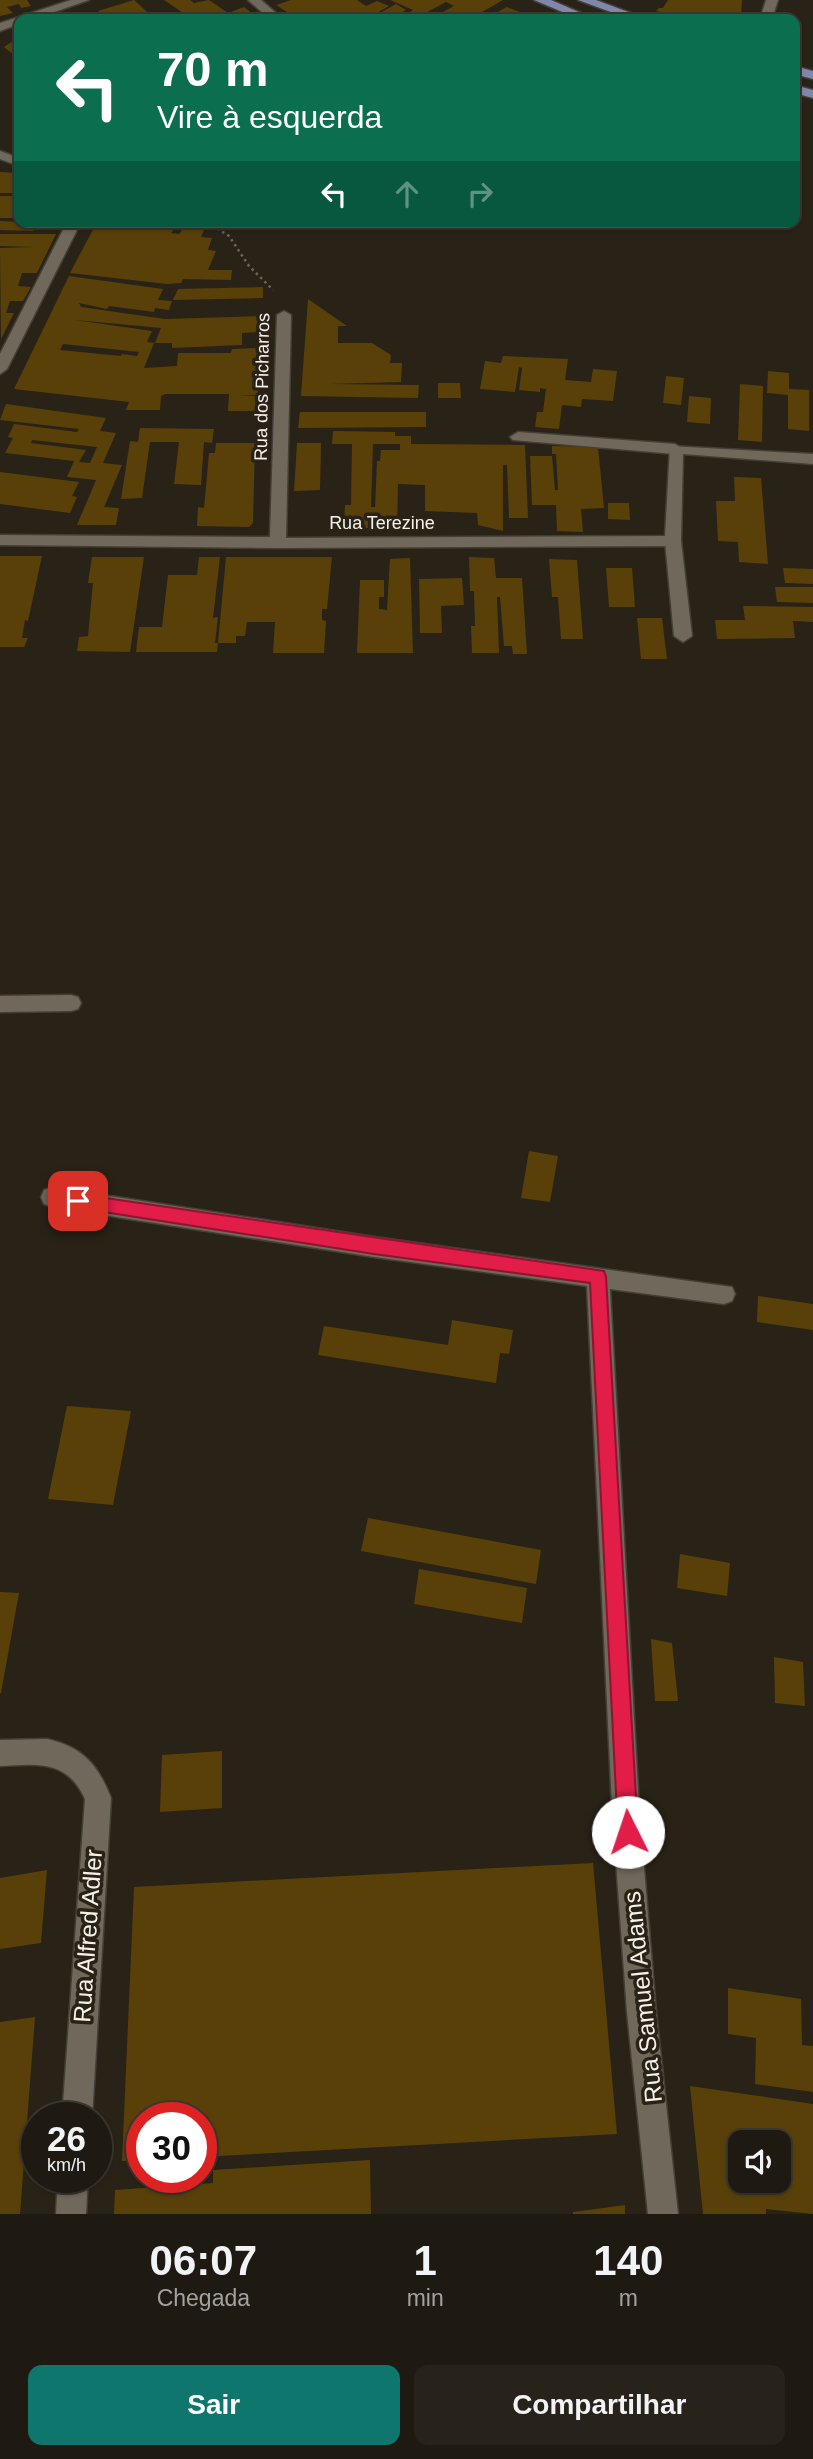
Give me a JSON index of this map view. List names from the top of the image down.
{
  "streets": {
    "street": [
      "Rua dos Picharros",
      "Rua Terezine",
      "Rua Alfred Adler",
      "Rua Samuel Adams"
    ]
  },
  "crossings": [
    ["Rua dos Picharros", "Rua Terezine"]
  ],
  "page": {
    "turn": ["70 m", "Vire à esquerda"],
    "speed": "26 km/h",
    "limit": "30",
    "eta": [
      "06:07",
      "Chegada",
      "1",
      "min",
      "140",
      "m"
    ],
    "buttons": ["Sair", "Compartilhar"]
  }
}
